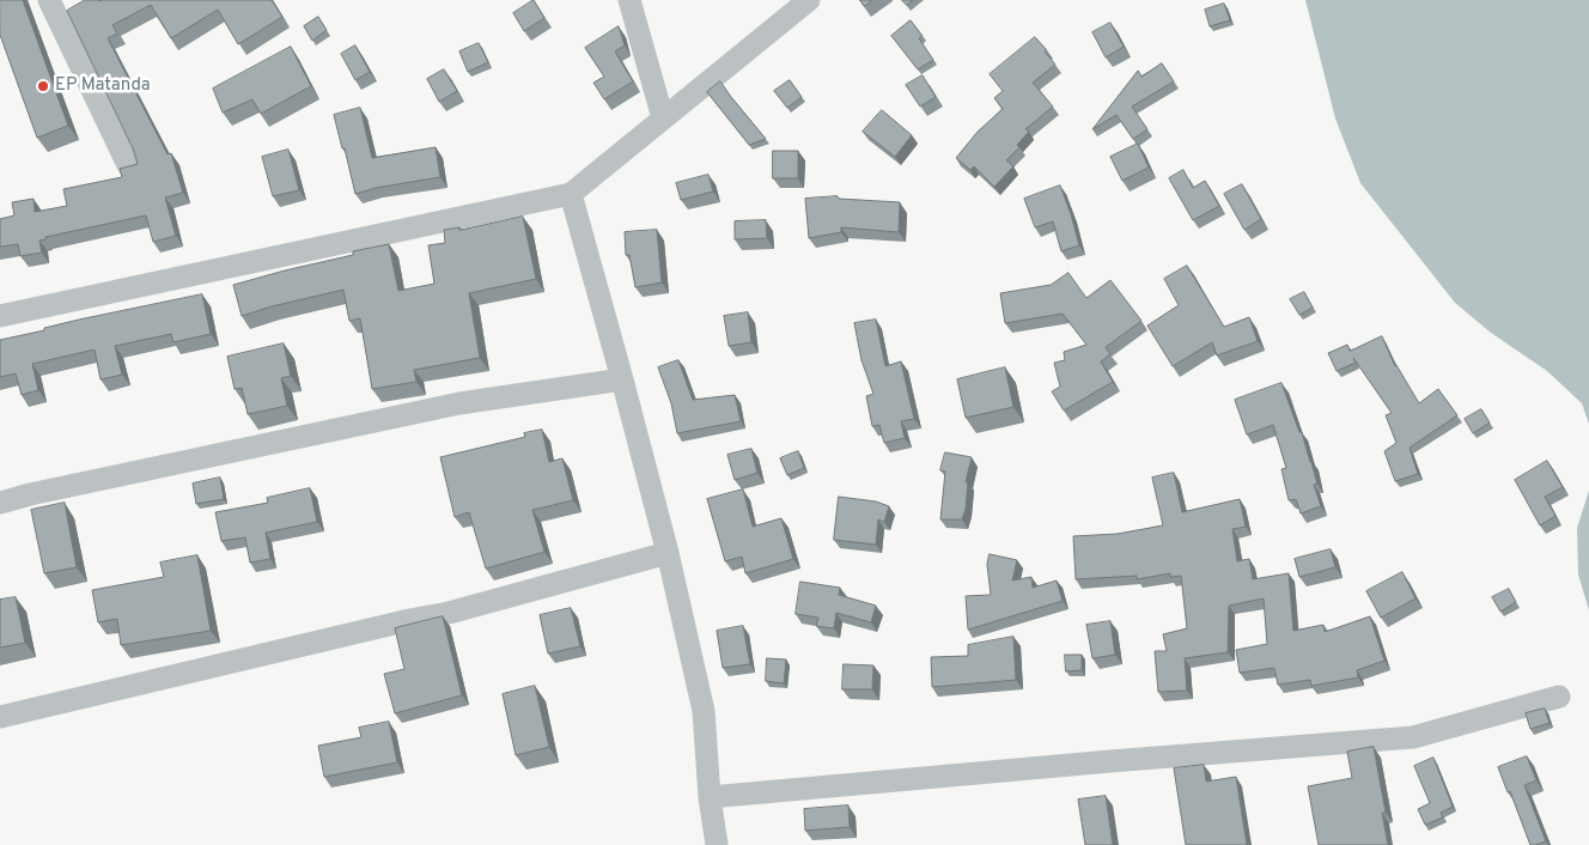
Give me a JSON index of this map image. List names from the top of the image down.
{
  "places": ["EP Matanda"]
}
